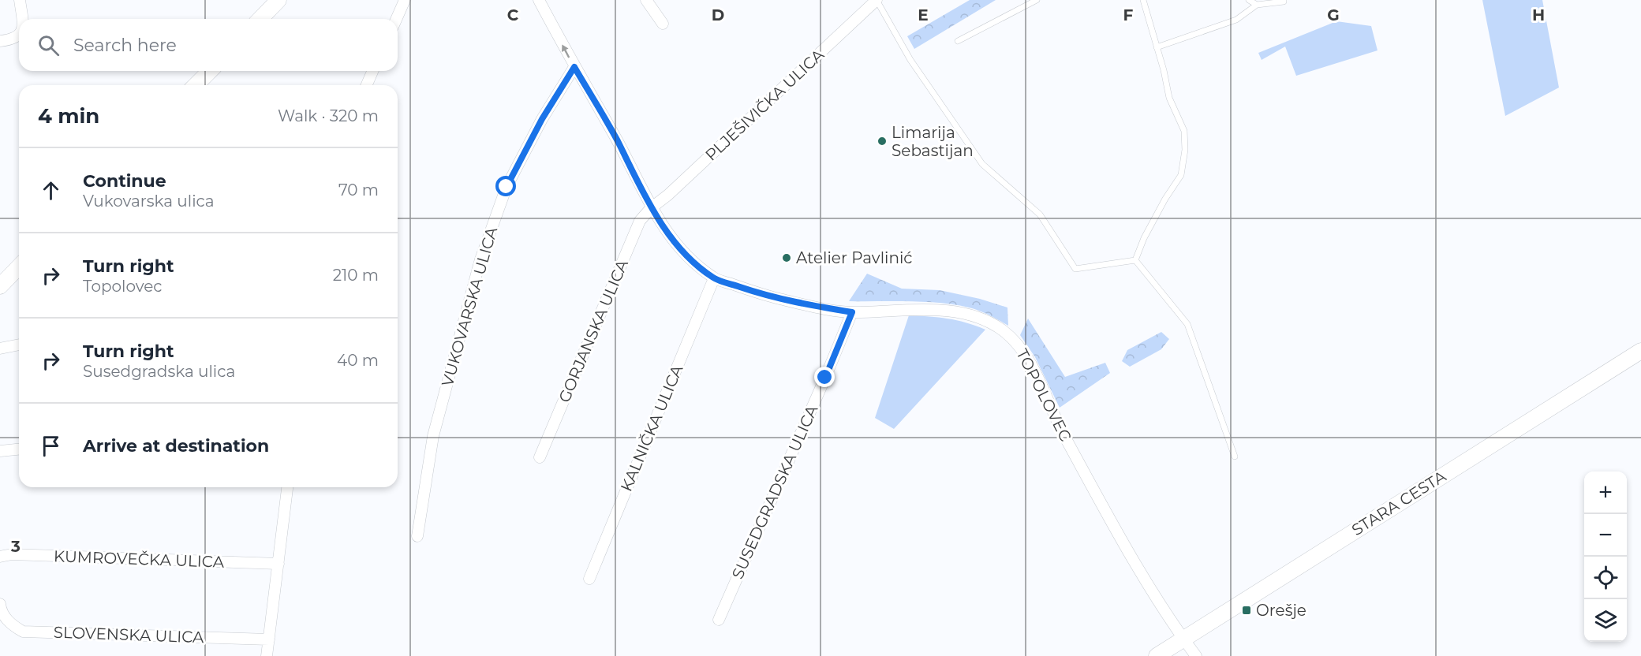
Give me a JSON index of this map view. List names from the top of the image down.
{
  "streets": {
    "main road": ["STARA CESTA"],
    "street": [
      "PLJEŠIVIČKA ULICA",
      "VUKOVARSKA ULICA",
      "GORJANSKA ULICA",
      "TOPOLOVEC",
      "KALNIČKA ULICA",
      "SUSEDGRADSKA ULICA",
      "KUMROVEČKA ULICA",
      "SLOVENSKA ULICA"
    ]
  },
  "crossings": [
    ["PLJEŠIVIČKA ULICA", "GORJANSKA ULICA"],
    ["PLJEŠIVIČKA ULICA", "TOPOLOVEC"],
    ["VUKOVARSKA ULICA", "TOPOLOVEC"],
    ["GORJANSKA ULICA", "TOPOLOVEC"],
    ["TOPOLOVEC", "KALNIČKA ULICA"],
    ["TOPOLOVEC", "SUSEDGRADSKA ULICA"],
    ["TOPOLOVEC", "STARA CESTA"]
  ],
  "places": {
    "other": ["Limarija Sebastijan", "Atelier Pavlinić"],
    "transit": ["Orešje"]
  },
  "page": {
    "search": "Search here",
    "heading": ["4 min", "Walk · 320 m"],
    "list": [
      ["Continue", "Vukovarska ulica", "70 m"],
      ["Turn right", "Topolovec", "210 m"],
      ["Turn right", "Susedgradska ulica", "40 m"],
      "Arrive at destination"
    ],
    "map_buttons": ["+", "−"]
  },
  "grid": {
    "columns": [
      "C",
      "D",
      "E",
      "F",
      "G",
      "H"
    ],
    "rows": ["3"]
  }
}
